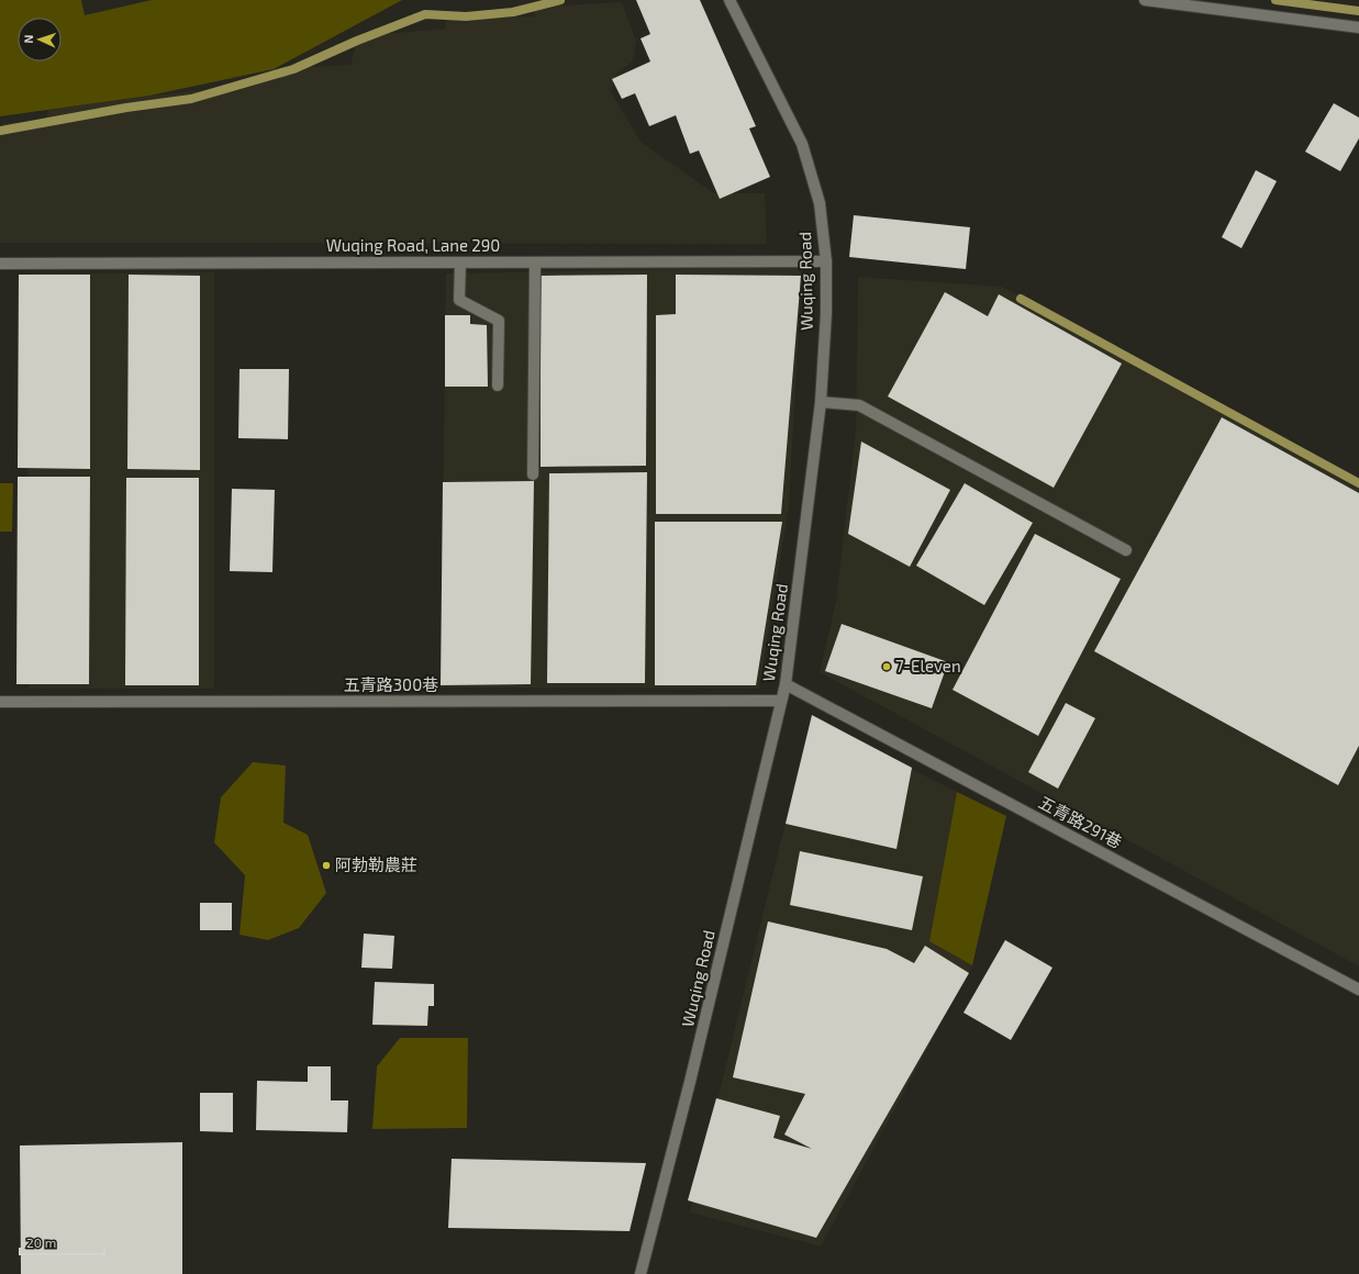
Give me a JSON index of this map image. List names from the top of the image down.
{
  "streets": {
    "street": [
      "Wuqing Road, Lane 290",
      "Wuqing Road",
      "五青路300巷",
      "五青路291巷"
    ]
  },
  "crossings": [
    ["Wuqing Road, Lane 290", "Wuqing Road"],
    ["Wuqing Road", "五青路300巷"],
    ["Wuqing Road", "五青路291巷"]
  ],
  "places": ["7-Eleven", "阿勃勒農莊"],
  "scale_bar": "20 m",
  "north": "left"
}
